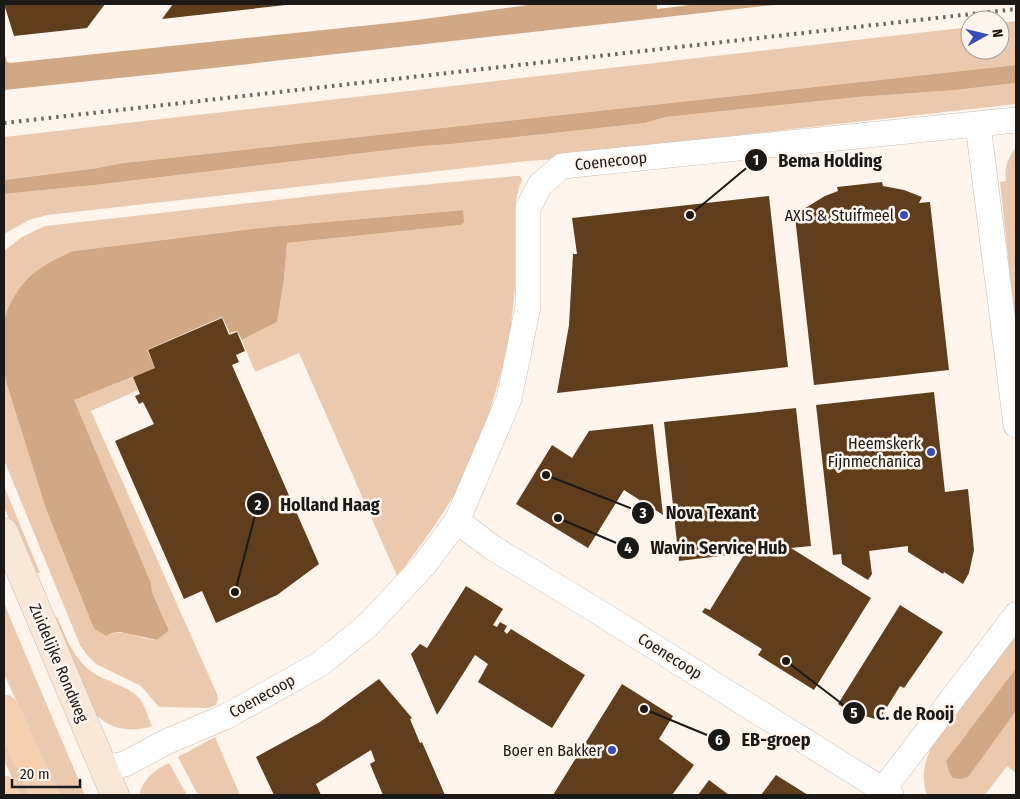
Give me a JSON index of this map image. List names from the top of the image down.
{
  "streets": {
    "main road": ["Zuidelijke Rondweg"],
    "street": ["Coenecoop"]
  },
  "crossings": [
    ["Coenecoop", "Zuidelijke Rondweg"]
  ],
  "places": [
    "Bema Holding",
    "AXIS & Stuifmeel",
    "Heemskerk Fijnmechanica",
    "Nova Texant",
    "Wavin Service Hub",
    "Holland Haag",
    "C. de Rooij",
    "EB-groep",
    "Boer en Bakker"
  ],
  "scale_bar": "20 m",
  "north": "right"
}
